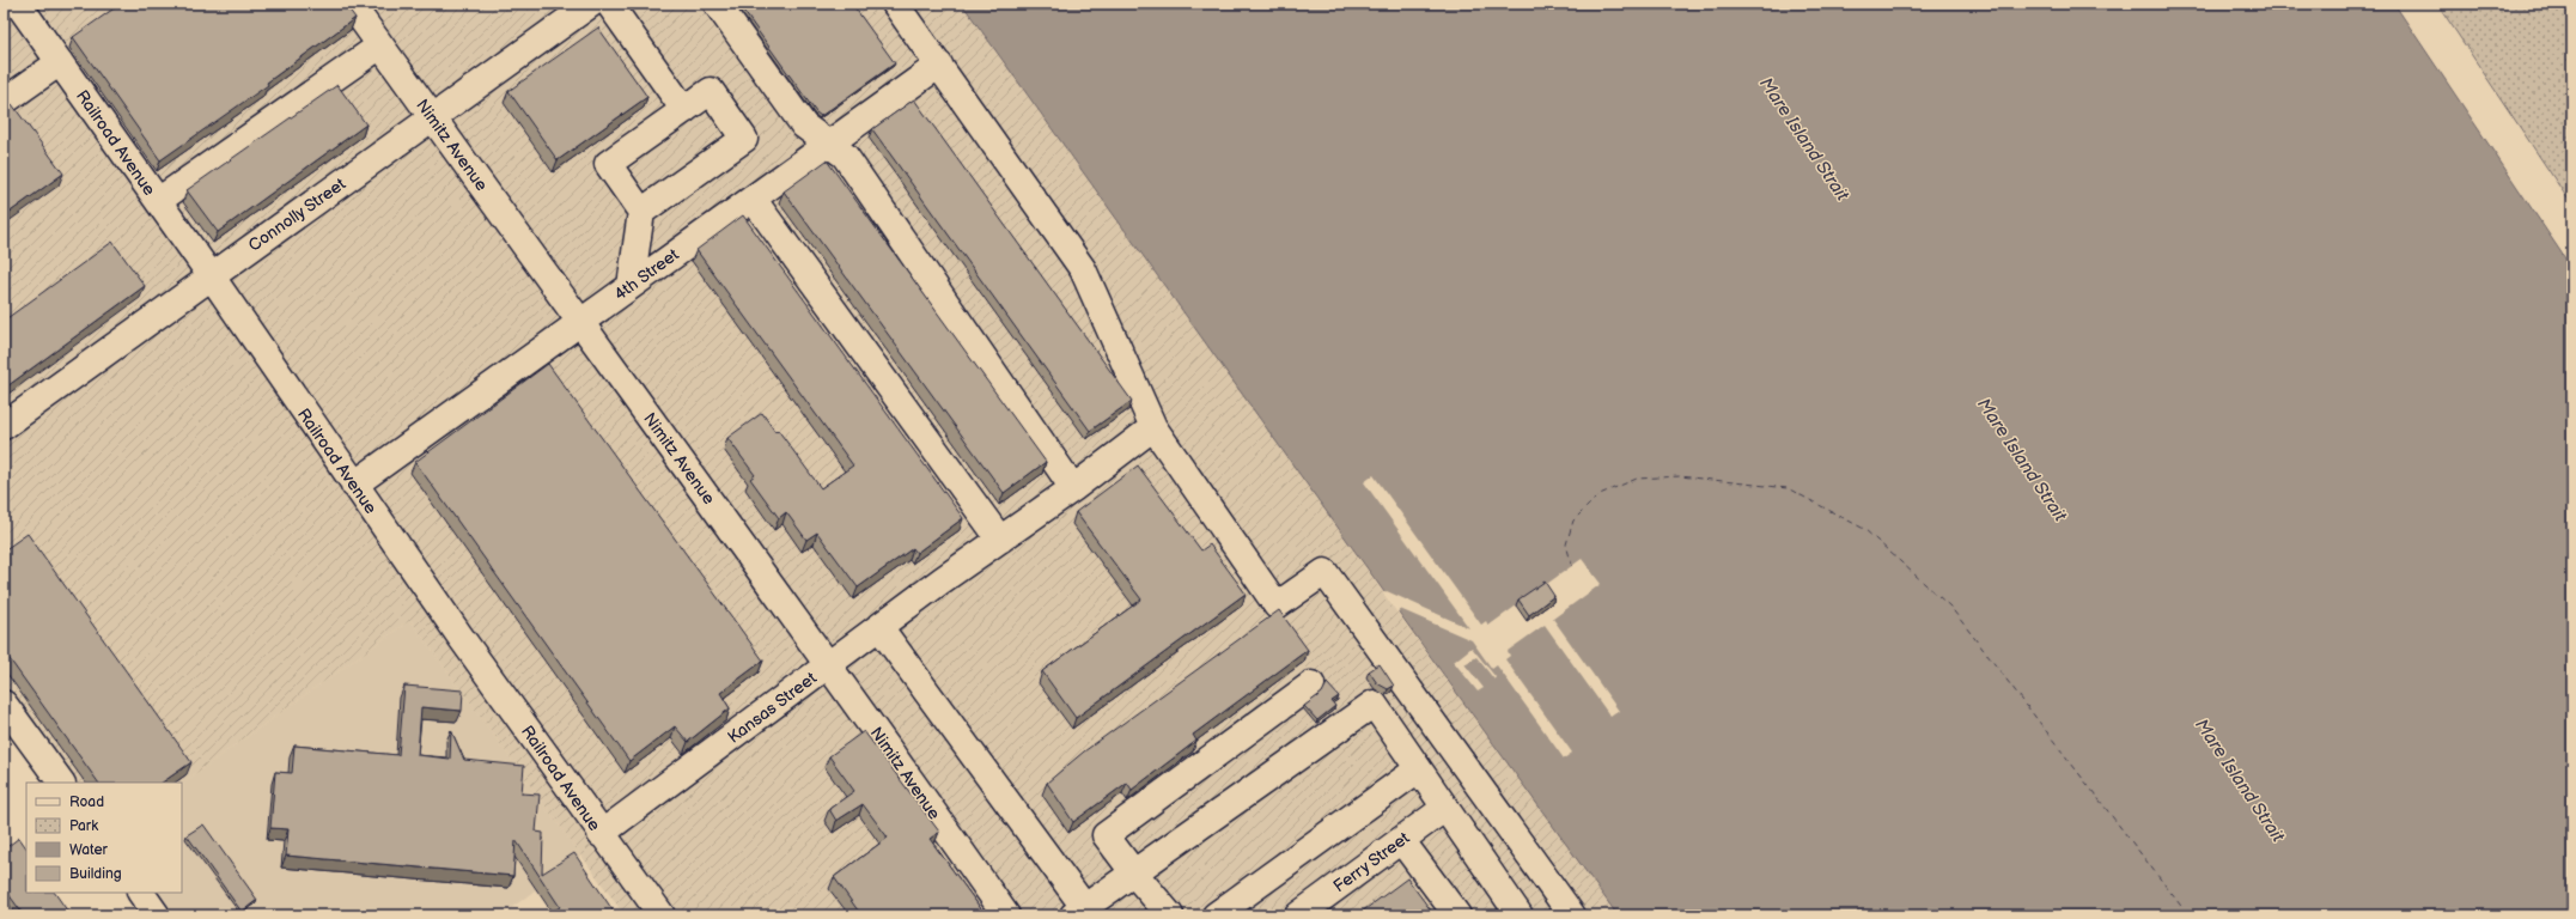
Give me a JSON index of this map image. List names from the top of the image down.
{
  "streets": {
    "street": [
      "Railroad Avenue",
      "Nimitz Avenue",
      "Connolly Street",
      "4th Street",
      "Kansas Street",
      "Ferry Street"
    ]
  },
  "crossings": [
    ["Railroad Avenue", "Connolly Street"],
    ["Railroad Avenue", "4th Street"],
    ["Railroad Avenue", "Kansas Street"],
    ["Nimitz Avenue", "Connolly Street"],
    ["Nimitz Avenue", "4th Street"],
    ["Nimitz Avenue", "Kansas Street"]
  ],
  "water": ["Mare Island Strait"],
  "legend": [
    "Road",
    "Park",
    "Water",
    "Building"
  ]
}
